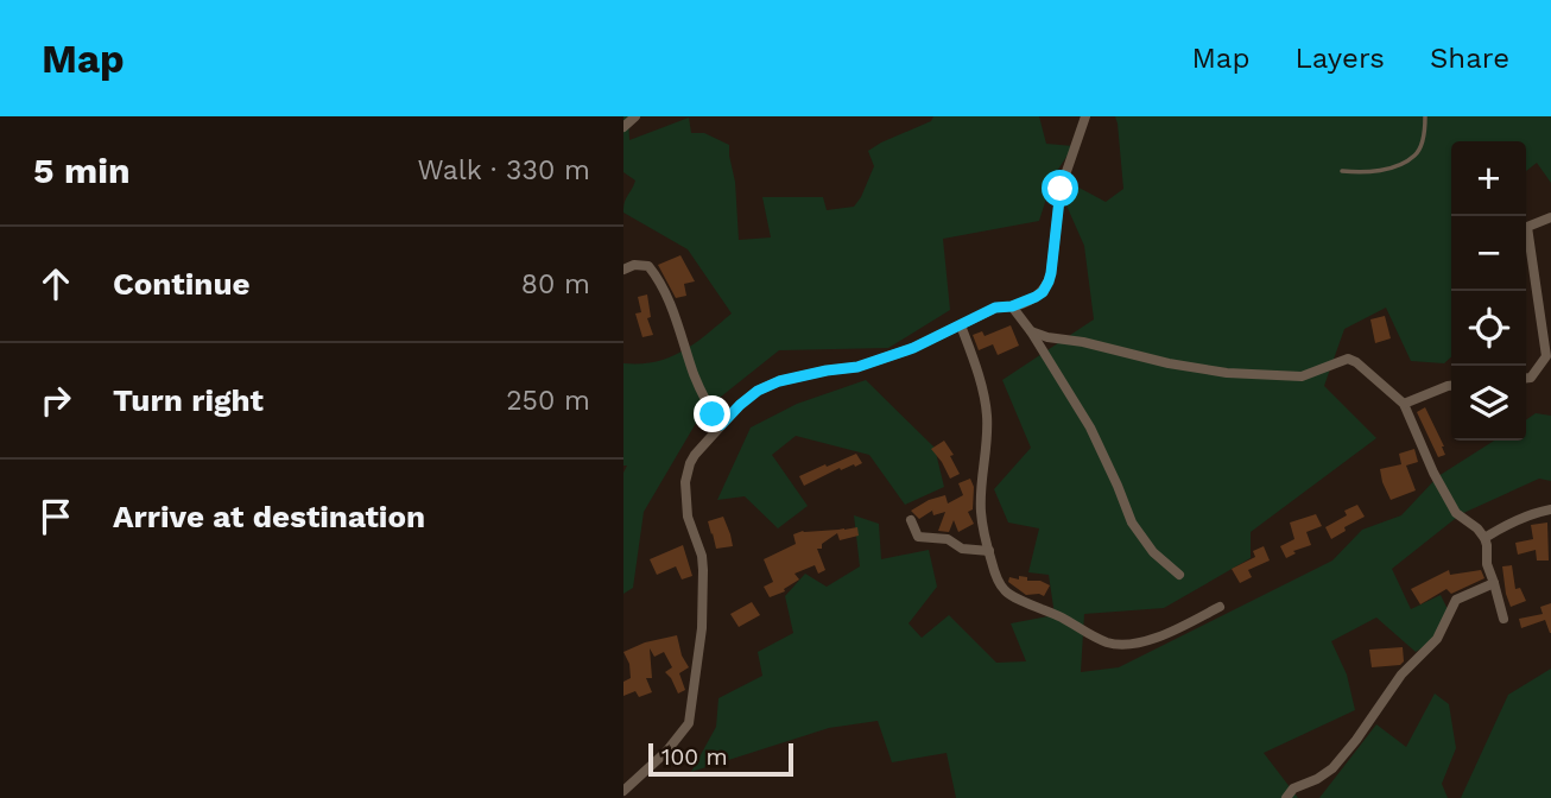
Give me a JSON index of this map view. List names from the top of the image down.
{
  "scale_bar": "100 m",
  "page": {
    "header": "Map",
    "nav": ["Map", "Layers", "Share"],
    "heading": ["5 min", "Walk · 330 m"],
    "map_buttons": ["+", "−"],
    "list": [
      ["Continue", "80 m"],
      ["Turn right", "250 m"],
      "Arrive at destination"
    ],
    "scale": "100 m"
  }
}
